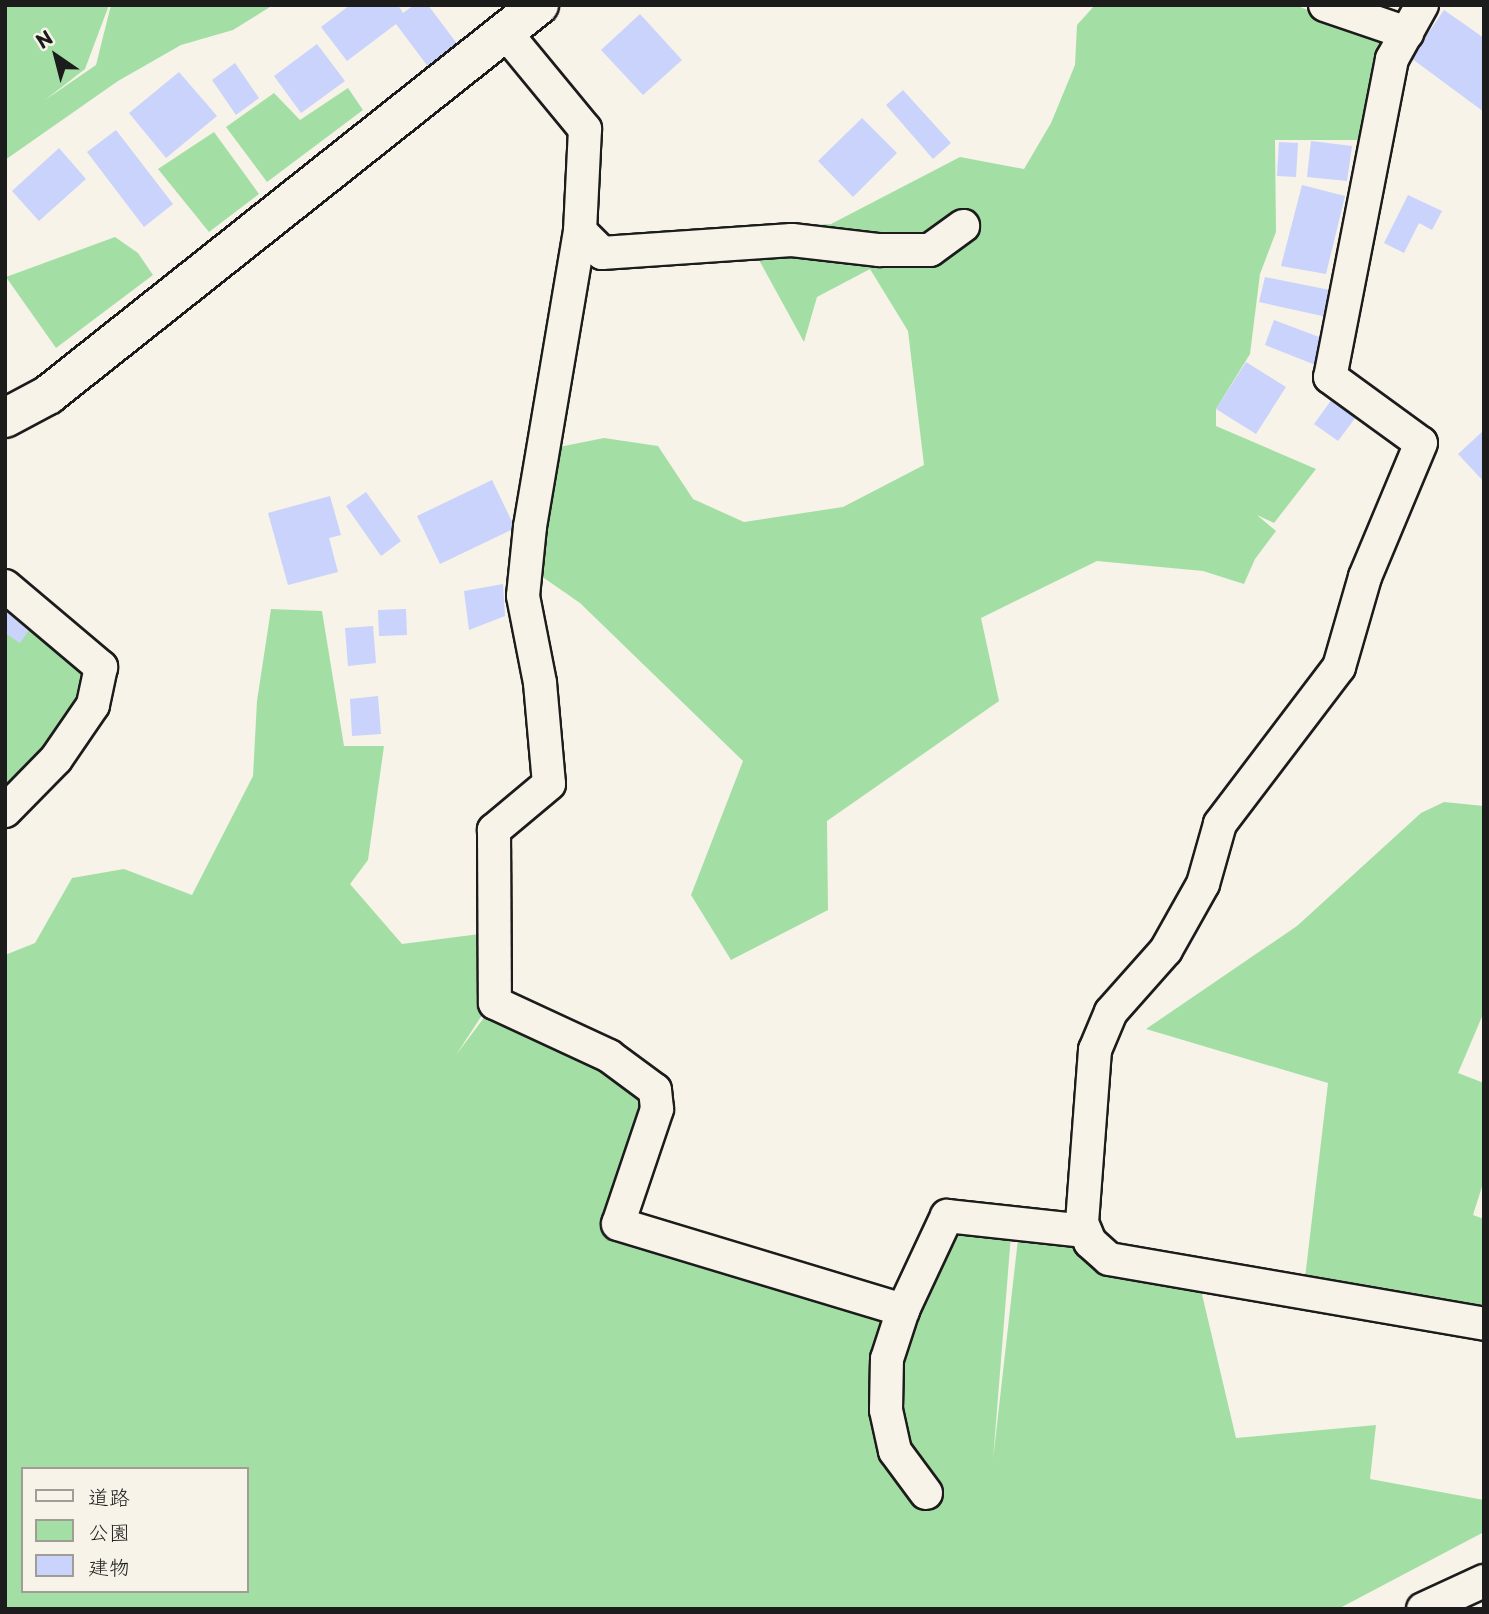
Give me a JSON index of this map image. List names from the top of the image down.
{
  "legend": ["道路", "公園", "建物"],
  "north": "top left"
}
